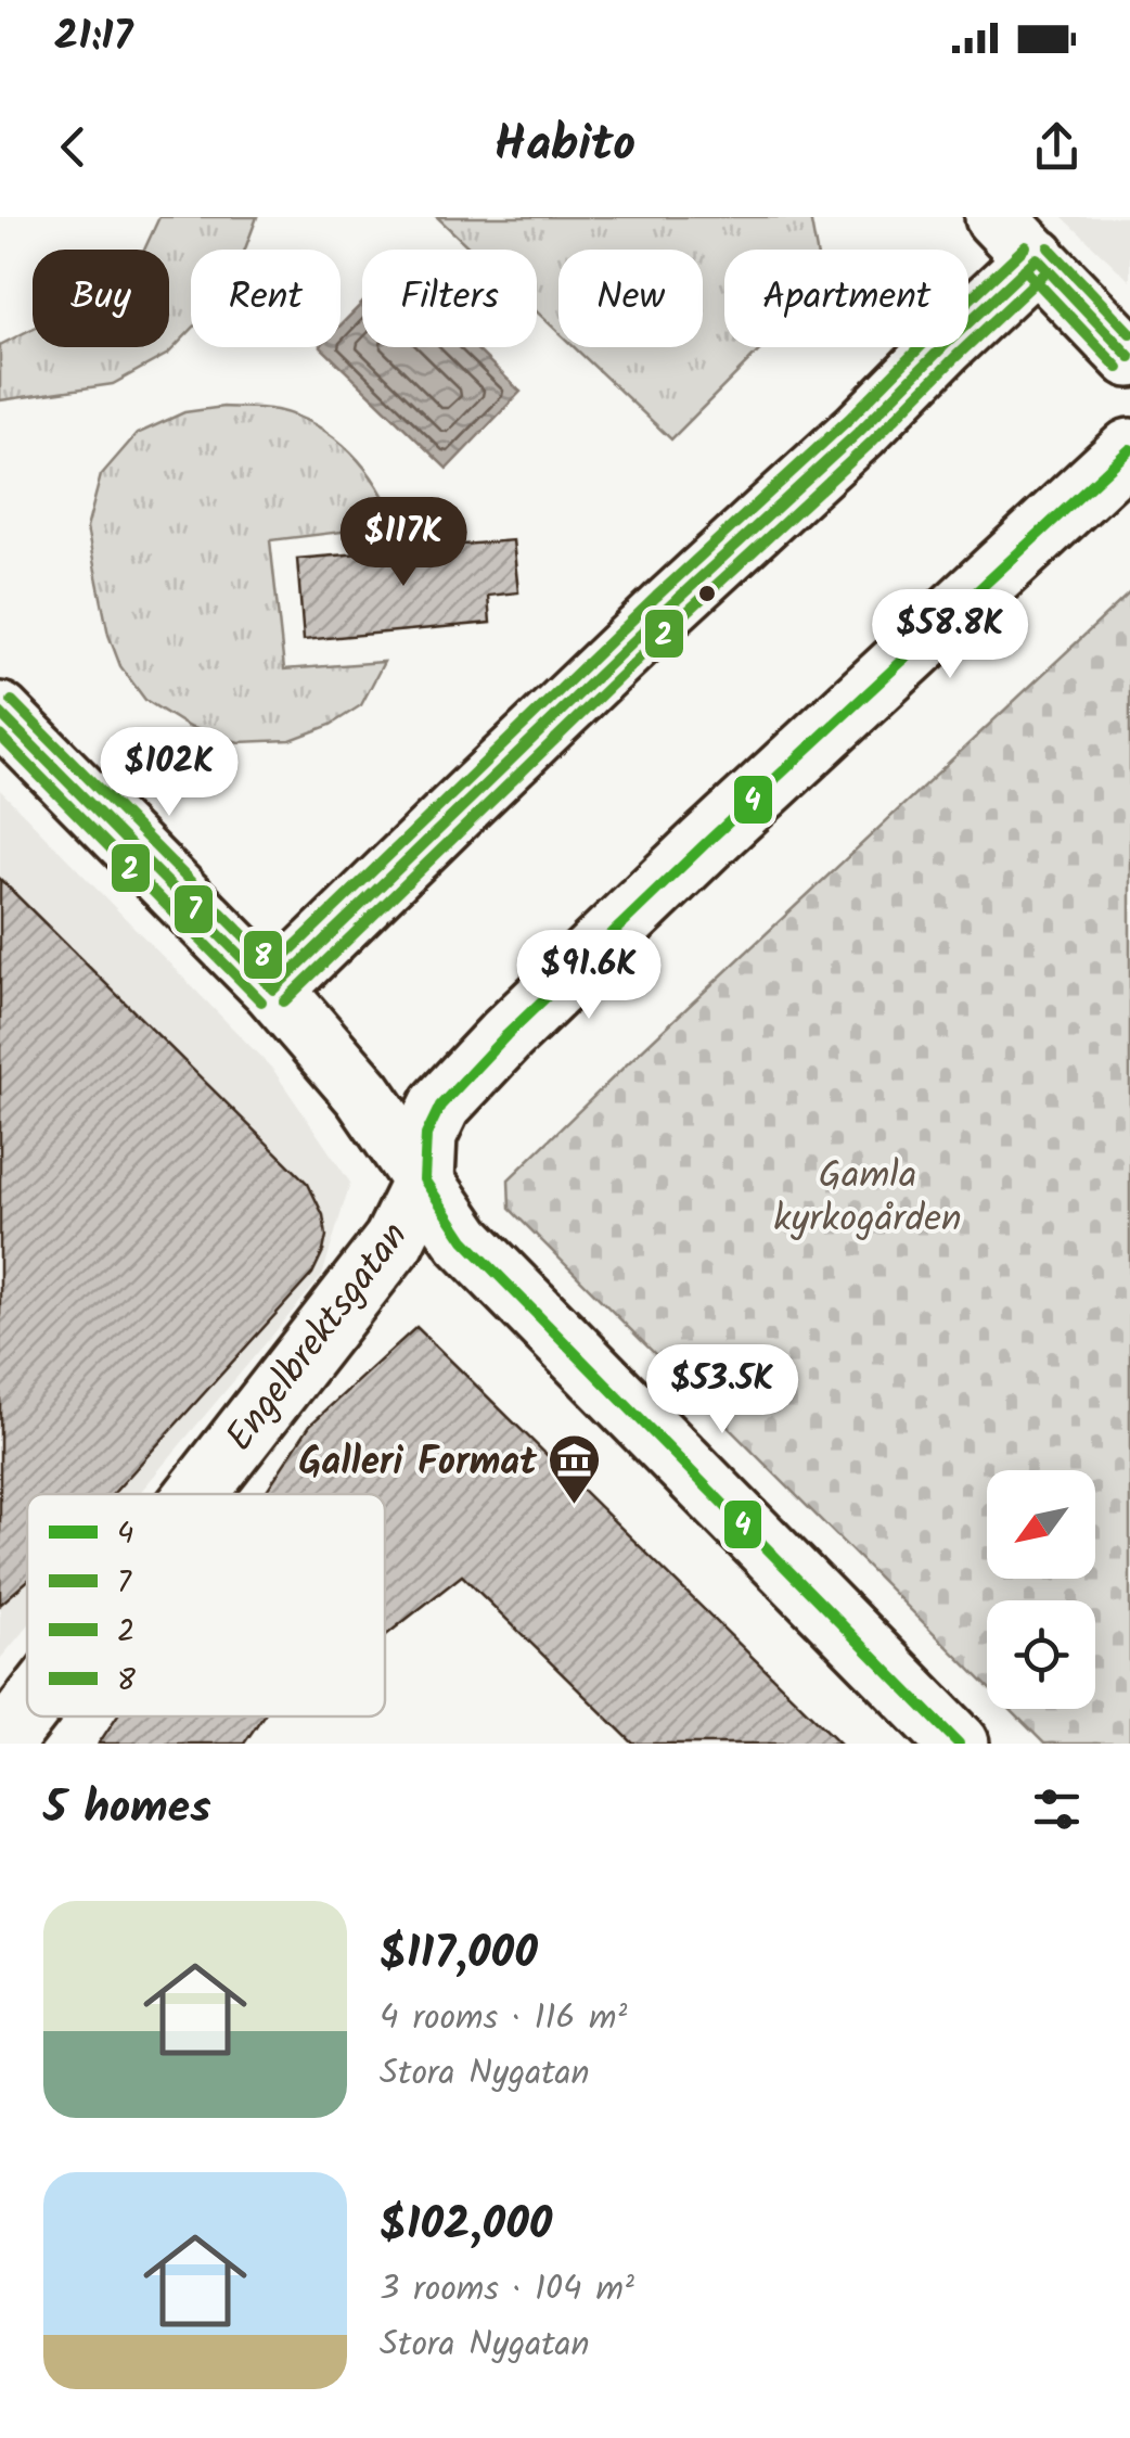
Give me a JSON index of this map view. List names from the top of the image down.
{
  "streets": {
    "street": ["Engelbrektsgatan"]
  },
  "parks": ["Gamla kyrkogården"],
  "places": {
    "museum": ["Galleri Format"]
  },
  "lines": [
    "transit line 8",
    "transit line 7",
    "transit line 2",
    "transit line 4"
  ],
  "legend": [
    "4",
    "7",
    "2",
    "8"
  ],
  "north": "bottom left",
  "page": {
    "status": "21:17",
    "header": "Habito",
    "chip": [
      "Buy",
      "Rent",
      "Filters",
      "New",
      "Apartment"
    ],
    "price": [
      "$117K",
      "$58.8K",
      "$102K",
      "$91.6K",
      "$53.5K"
    ],
    "heading": "5 homes",
    "list": [
      {
        "name": "$117,000",
        "note": "4 rooms · 116 m² · Stora Nygatan"
      },
      {
        "name": "$102,000",
        "note": "3 rooms · 104 m² · Stora Nygatan"
      }
    ]
  }
}
